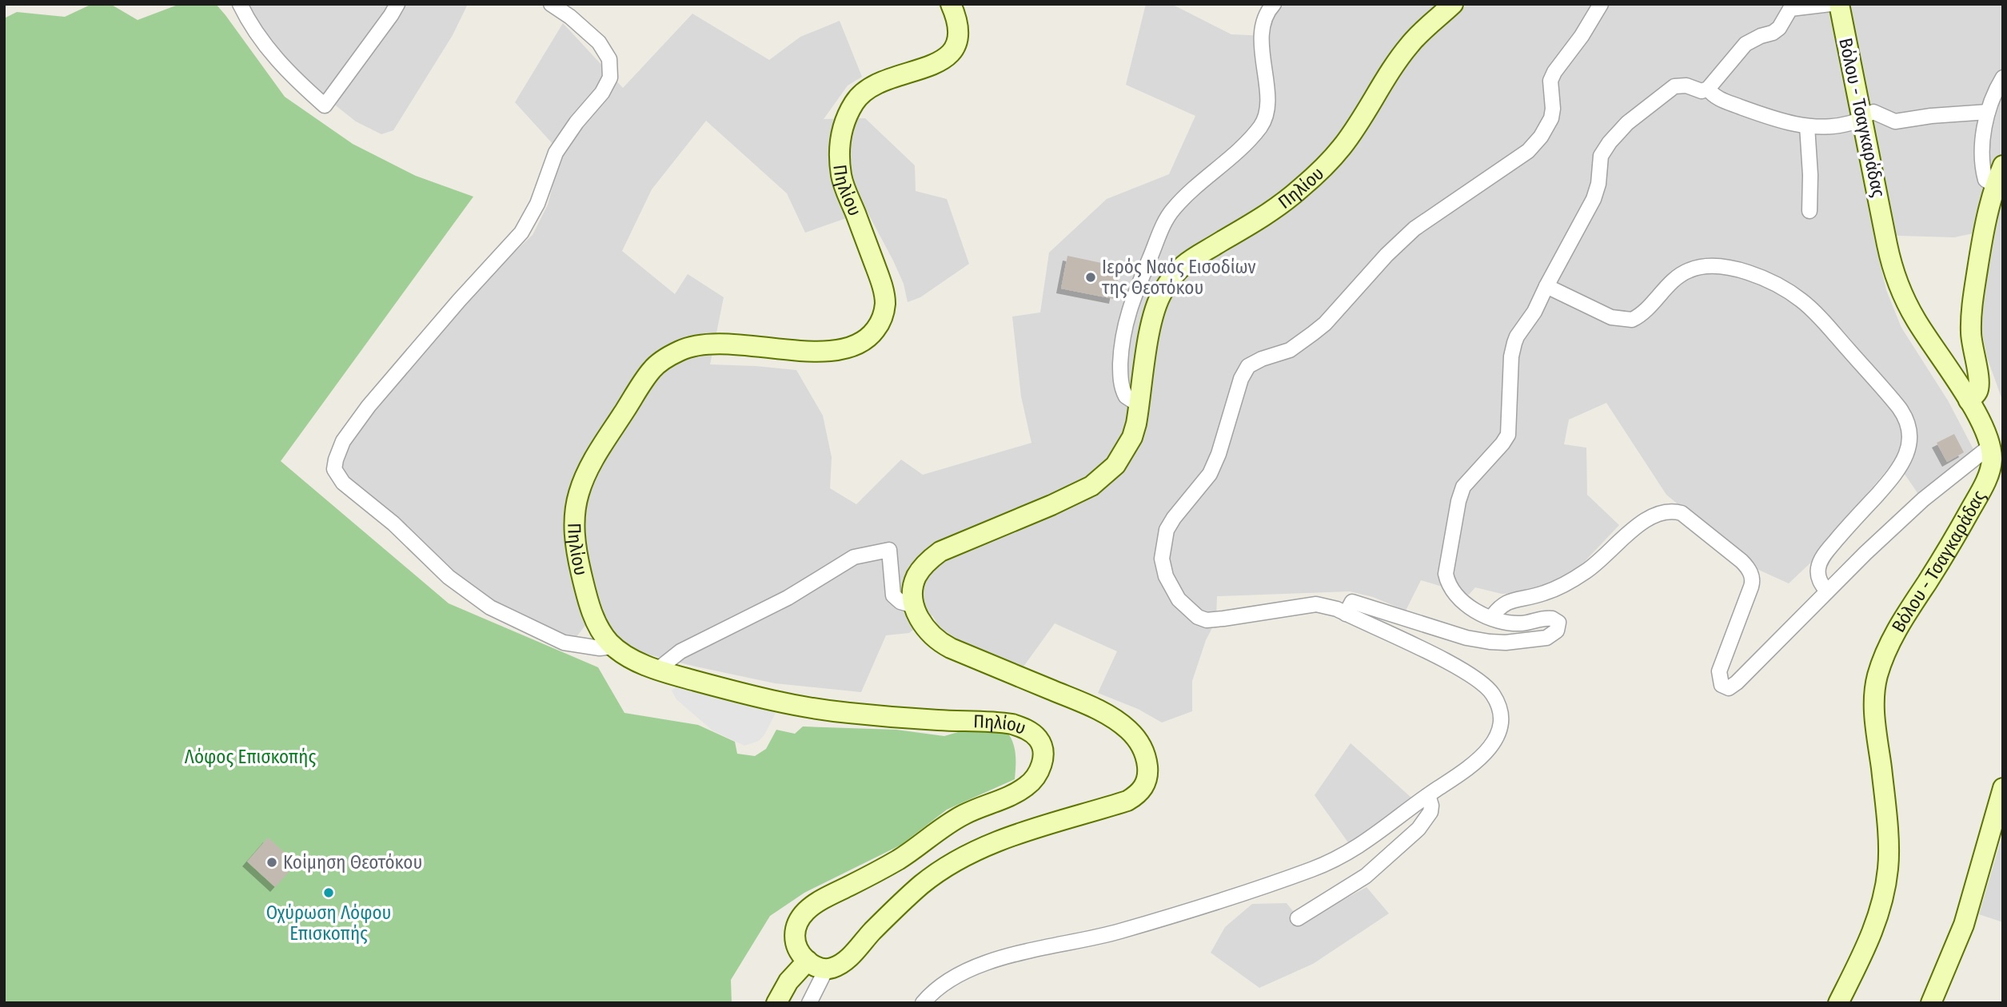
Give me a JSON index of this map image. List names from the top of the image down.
{
  "streets": {
    "main road": ["Βόλου - Τσαγκαράδας", "Πηλίου"]
  },
  "parks": ["Λόφος Επισκοπής"],
  "places": ["Ιερός Ναός Εισοδίων της Θεοτόκου", "Κοίμηση Θεοτόκου", "Οχύρωση Λόφου Επισκοπής"]
}
